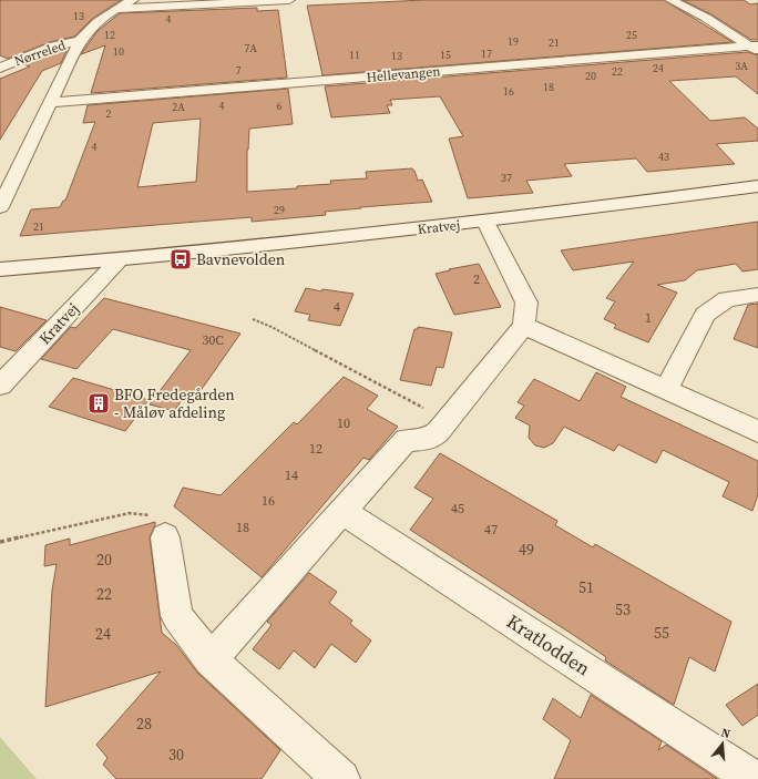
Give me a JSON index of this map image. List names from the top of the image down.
{
  "streets": {
    "street": [
      "Nørreled",
      "Hellevangen",
      "Kratvej",
      "Kratlodden"
    ]
  },
  "places": {
    "bus stop": ["Bavnevolden"],
    "building": ["BFO Fredegården - Måløv afdeling"]
  },
  "house_numbers": [
    "13",
    "4",
    "12",
    "25",
    "19",
    "21",
    "7A",
    "10",
    "17",
    "11",
    "15",
    "13",
    "3A",
    "24",
    "7",
    "22",
    "20",
    "18",
    "16",
    "4",
    "6",
    "2A",
    "2",
    "4",
    "43",
    "37",
    "29",
    "21",
    "2",
    "4",
    "1",
    "30C",
    "10",
    "12",
    "14",
    "16",
    "45",
    "18",
    "47",
    "49",
    "20",
    "51",
    "22",
    "53",
    "55",
    "24",
    "28",
    "30"
  ],
  "north": "top"
}
